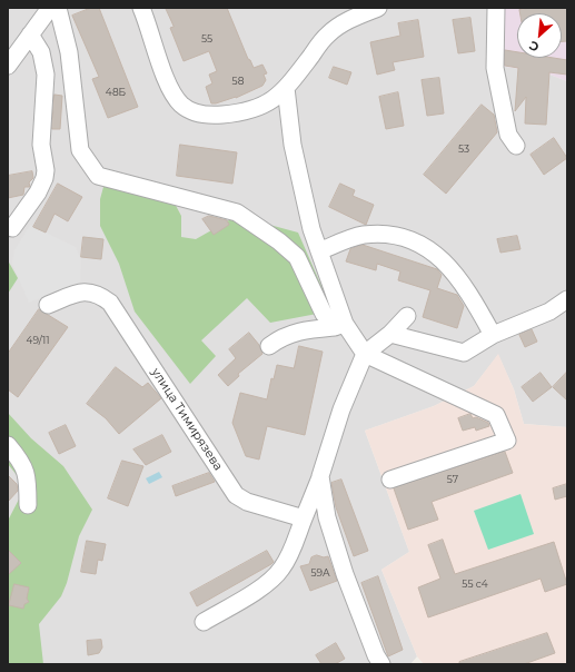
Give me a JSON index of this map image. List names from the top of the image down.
{
  "streets": {
    "street": ["улица Тимирязева"]
  },
  "house_numbers": [
    "55",
    "58",
    "48Б",
    "53",
    "49/11",
    "57",
    "59А",
    "55 с4"
  ],
  "north": "bottom left"
}
